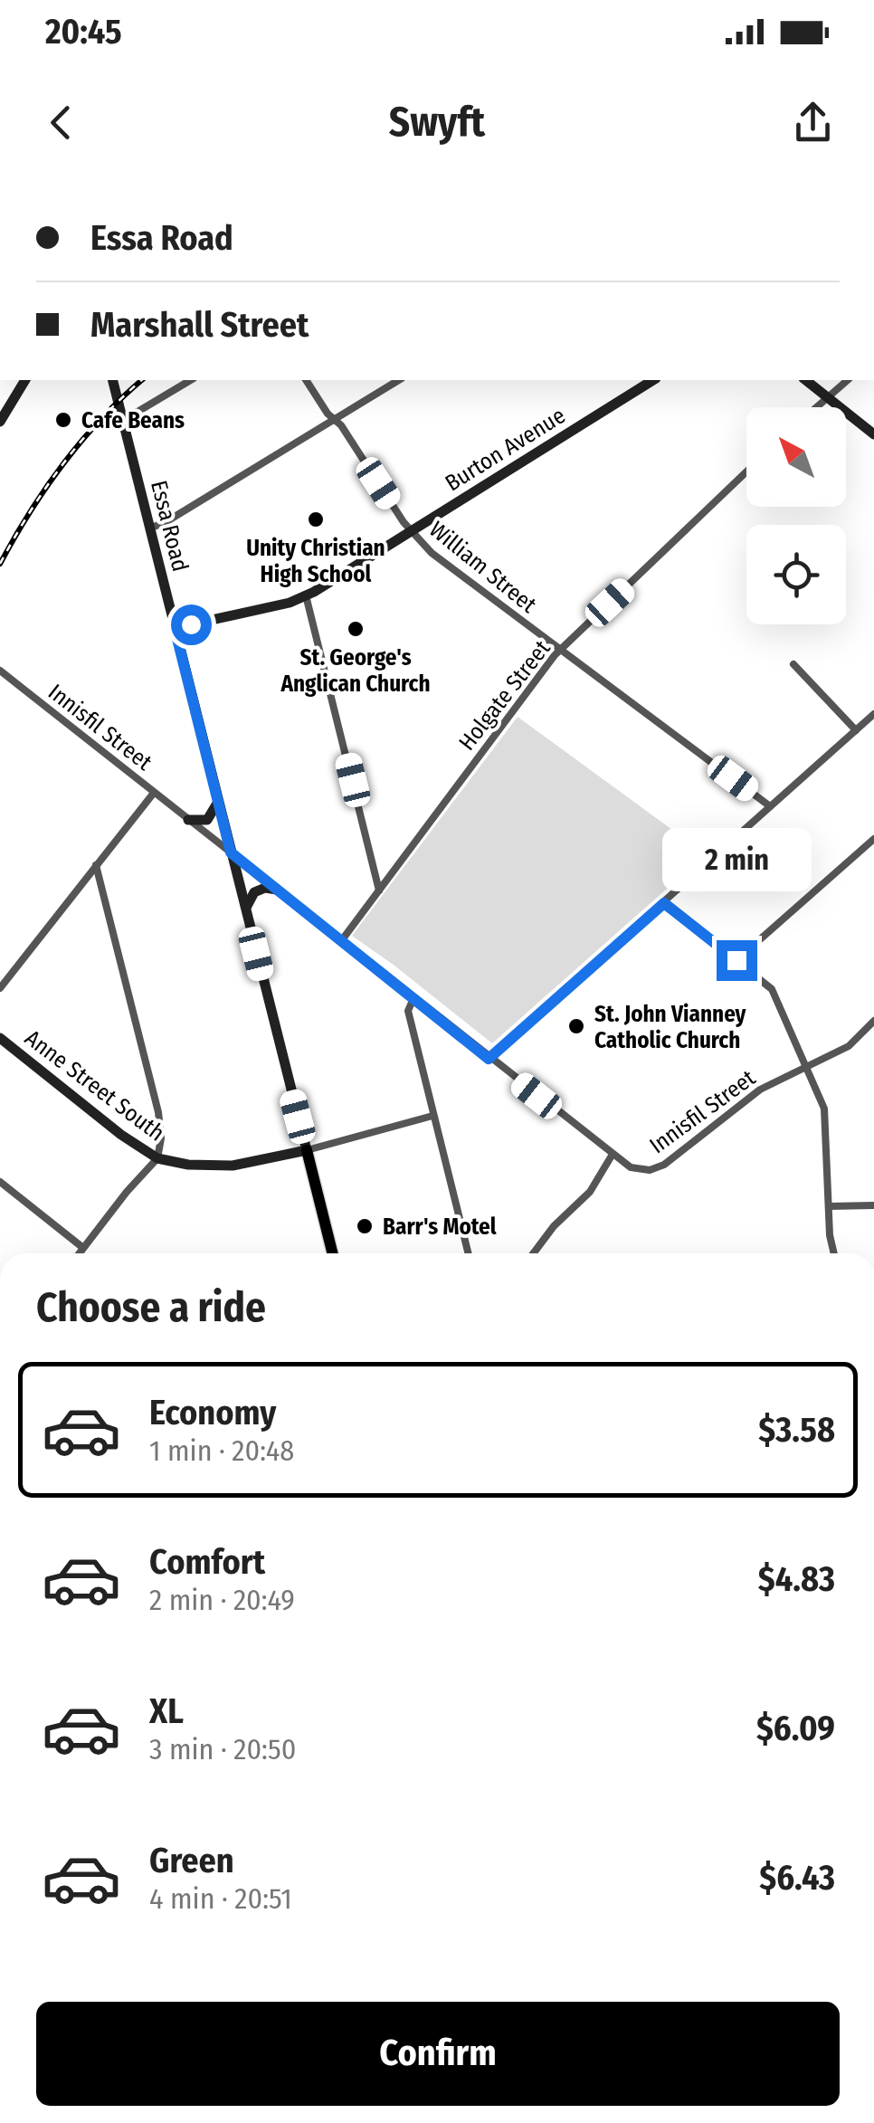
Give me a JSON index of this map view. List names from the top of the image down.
{
  "streets": {
    "main road": ["Burton Avenue", "Essa Road", "Anne Street South"],
    "street": ["William Street", "Holgate Street", "Innisfil Street"]
  },
  "crossings": [
    ["Burton Avenue", "Essa Road"],
    ["Burton Avenue", "William Street"],
    ["Essa Road", "Innisfil Street"],
    ["Essa Road", "Anne Street South"],
    ["William Street", "Holgate Street"],
    ["Holgate Street", "Innisfil Street"]
  ],
  "places": [
    "Cafe Beans",
    "Unity Christian High School",
    "St. George's Anglican Church",
    "St. John Vianney Catholic Church",
    "Barr's Motel"
  ],
  "north": "top left",
  "page": {
    "status": "20:45",
    "header": "Swyft",
    "banner": ["Essa Road", "Marshall Street"],
    "bubble": "2 min",
    "heading": "Choose a ride",
    "list": [
      {
        "name": "Economy",
        "note": "1 min · 20:48",
        "value": "$3.58"
      },
      {
        "name": "Comfort",
        "note": "2 min · 20:49",
        "value": "$4.83"
      },
      {
        "name": "XL",
        "note": "3 min · 20:50",
        "value": "$6.09"
      },
      {
        "name": "Green",
        "note": "4 min · 20:51",
        "value": "$6.43"
      }
    ],
    "buttons": "Confirm"
  }
}
